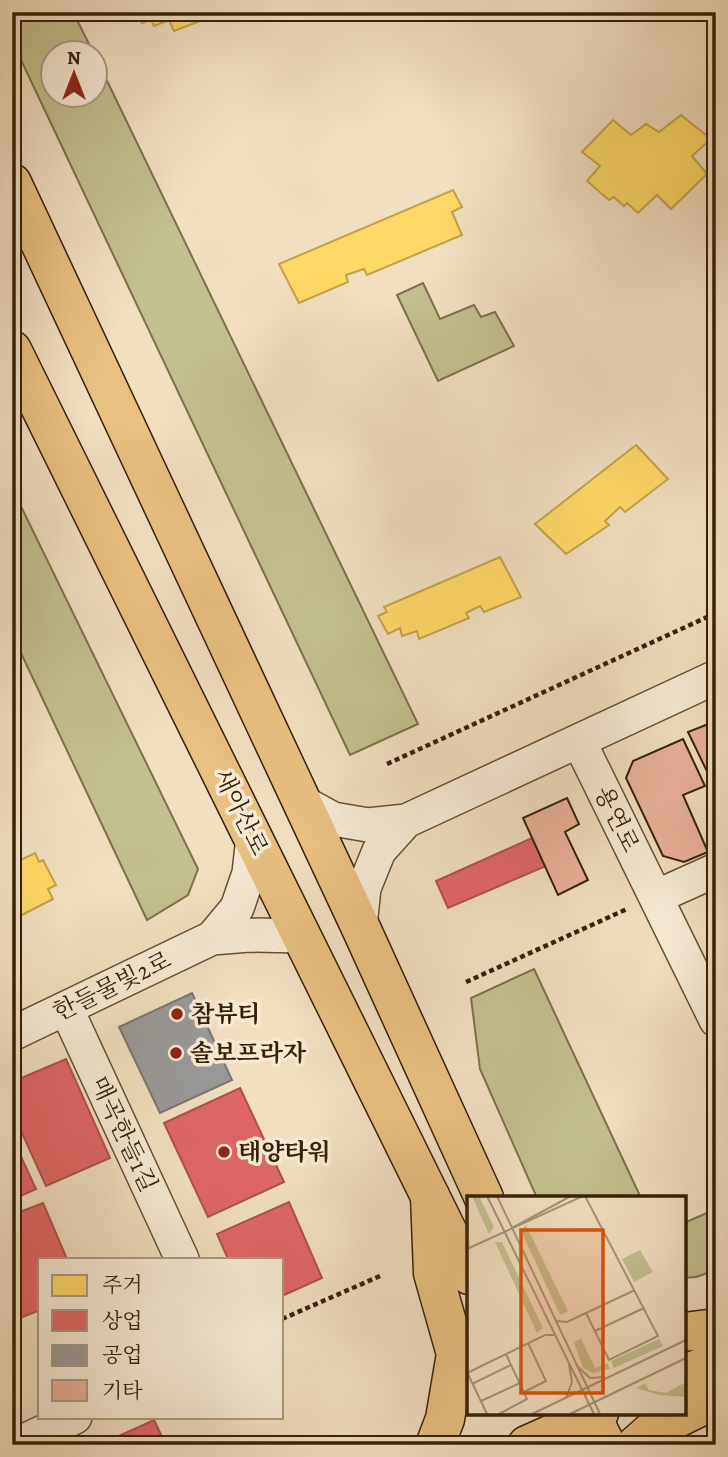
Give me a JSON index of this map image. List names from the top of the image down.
{
  "streets": {
    "main road": ["새아산로"],
    "street": ["용연로", "한들물빛2로", "매곡한들1길"]
  },
  "crossings": [
    ["한들물빛2로", "매곡한들1길"]
  ],
  "places": ["참뷰티", "솔보프라자", "태양타워"],
  "legend": [
    "주거",
    "상업",
    "공업",
    "기타"
  ],
  "north": "top"
}
